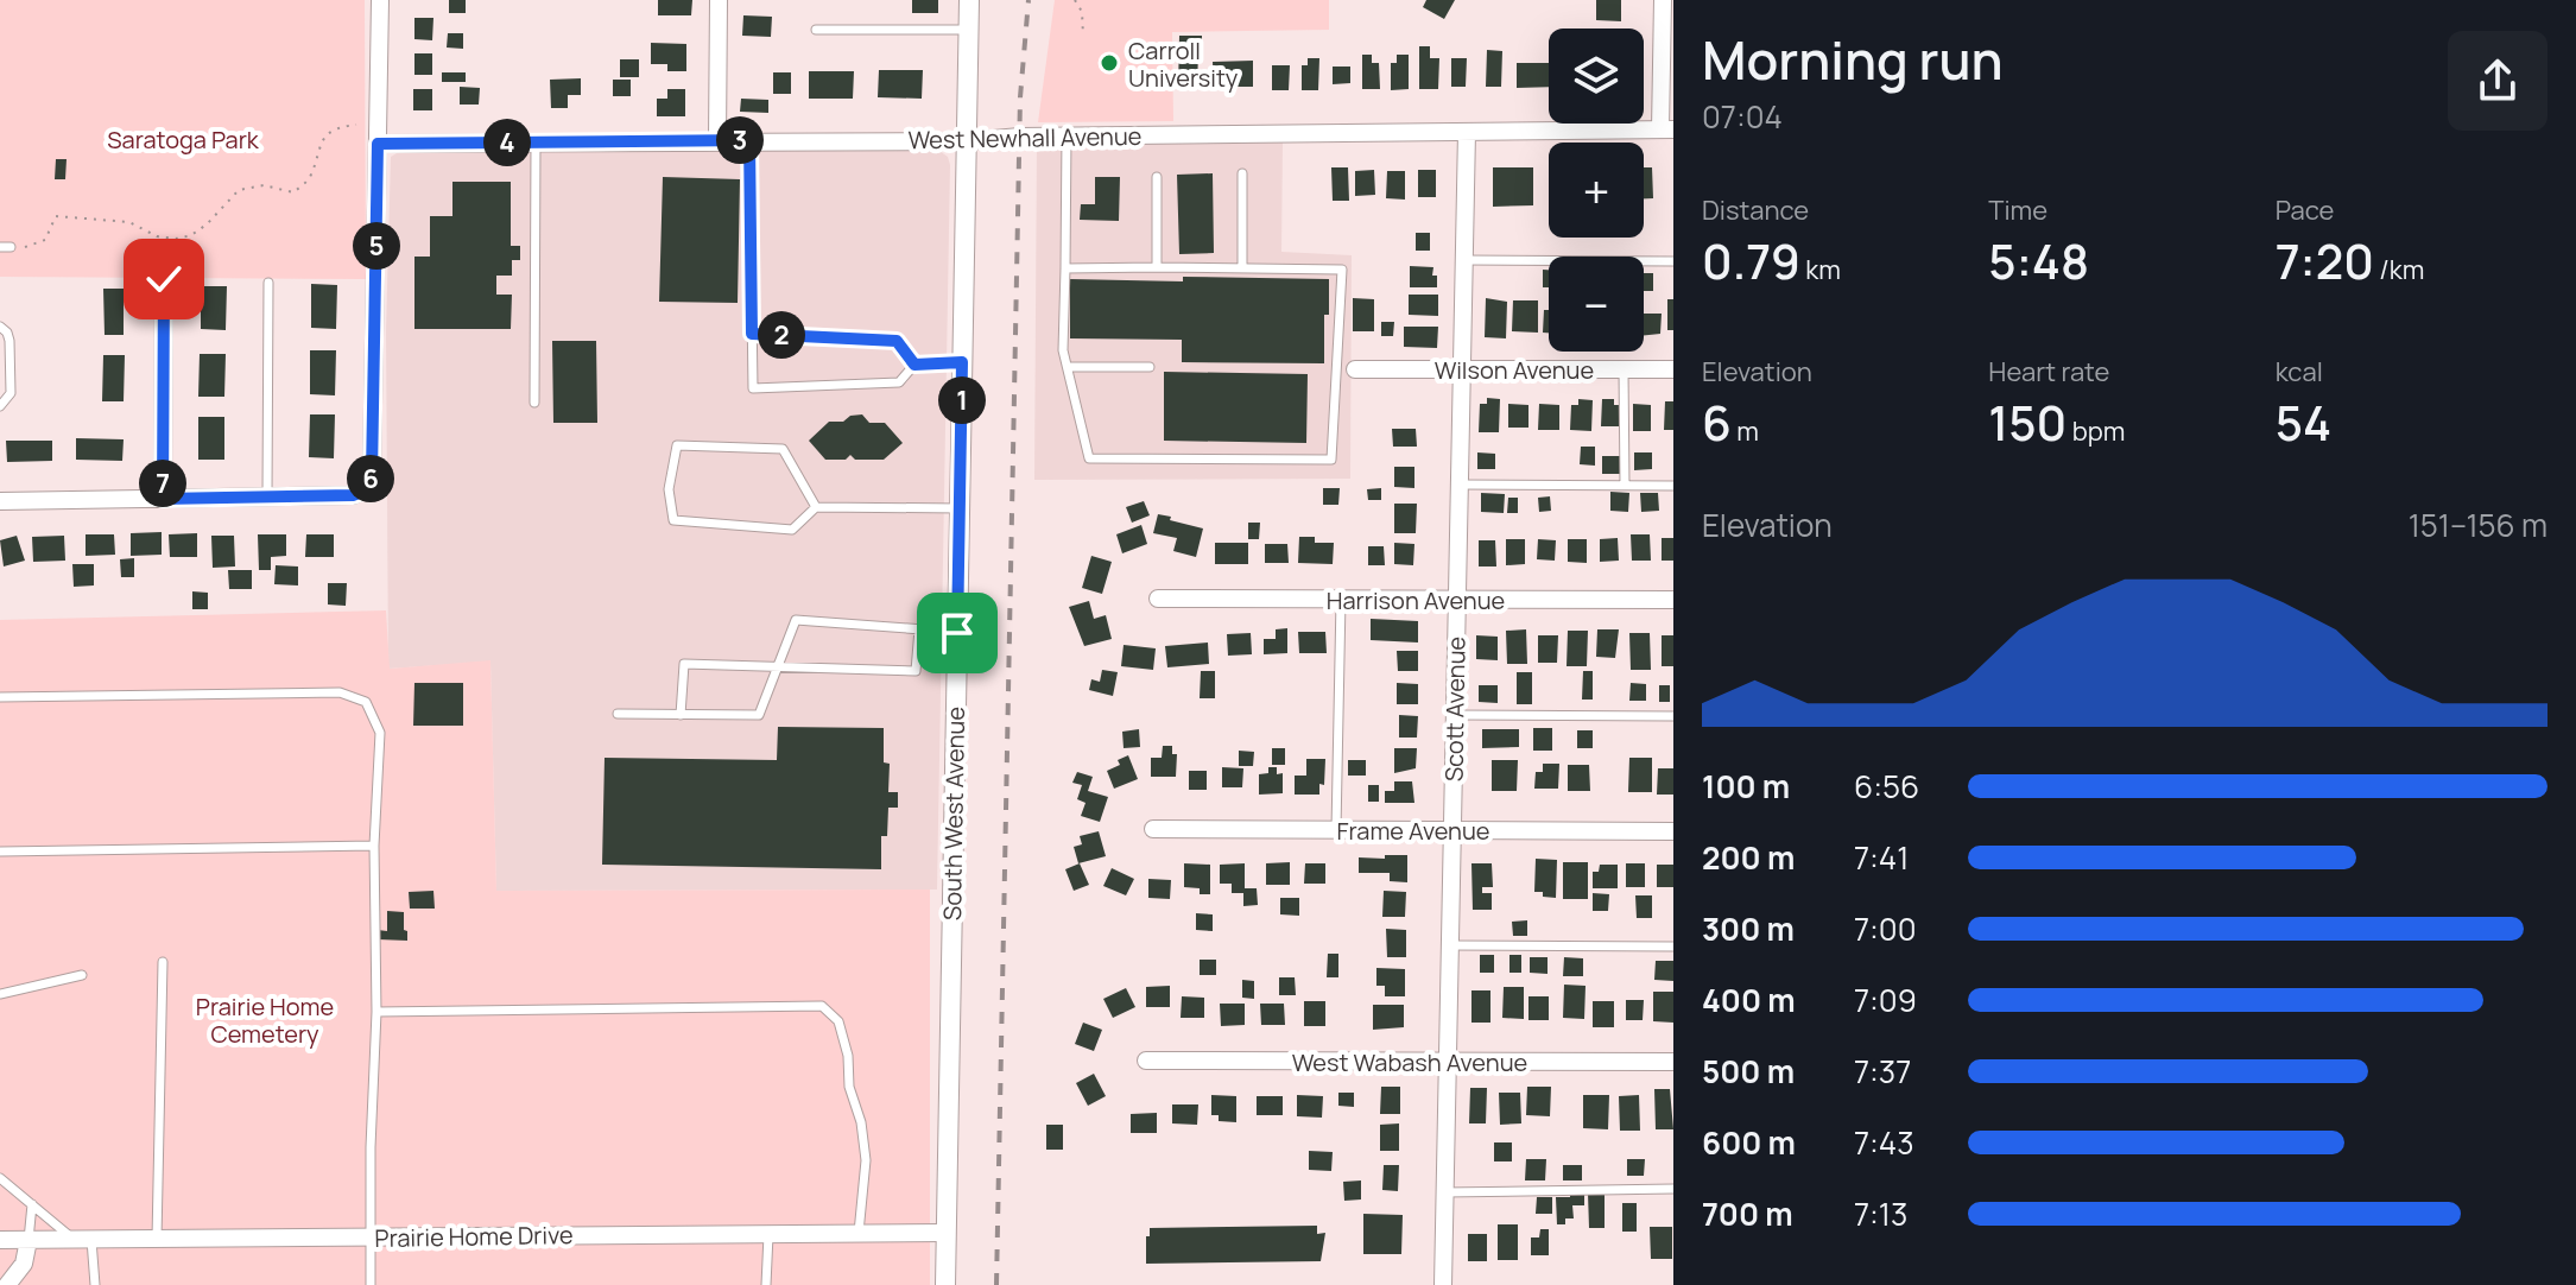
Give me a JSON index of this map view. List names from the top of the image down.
{
  "streets": {
    "street": [
      "West Newhall Avenue",
      "Wilson Avenue",
      "Harrison Avenue",
      "Scott Avenue",
      "South West Avenue",
      "Frame Avenue",
      "West Wabash Avenue",
      "Prairie Home Drive"
    ]
  },
  "crossings": [
    ["West Newhall Avenue", "Scott Avenue"],
    ["West Newhall Avenue", "South West Avenue"],
    ["Wilson Avenue", "Scott Avenue"],
    ["Harrison Avenue", "Scott Avenue"],
    ["Scott Avenue", "Frame Avenue"],
    ["Scott Avenue", "West Wabash Avenue"],
    ["South West Avenue", "Prairie Home Drive"]
  ],
  "parks": ["Saratoga Park", "Prairie Home Cemetery"],
  "places": ["Carroll University"],
  "page": {
    "heading": ["Morning run", "07:04"],
    "map_buttons": ["+", "−"],
    "pins": [
      "3",
      "4",
      "5",
      "2",
      "1",
      "6",
      "7"
    ],
    "stats": [
      ["Distance", "0.79 km"],
      ["Time", "5:48"],
      ["Pace", "7:20 /km"],
      ["Elevation", "6 m"],
      ["Heart rate", "150 bpm"],
      ["kcal", "54"]
    ],
    "chart": ["Elevation", "151–156 m"],
    "list": [
      {
        "name": "100 m",
        "note": "6:56"
      },
      {
        "name": "200 m",
        "note": "7:41"
      },
      {
        "name": "300 m",
        "note": "7:00"
      },
      {
        "name": "400 m",
        "note": "7:09"
      },
      {
        "name": "500 m",
        "note": "7:37"
      },
      {
        "name": "600 m",
        "note": "7:43"
      },
      {
        "name": "700 m",
        "note": "7:13"
      }
    ]
  }
}
